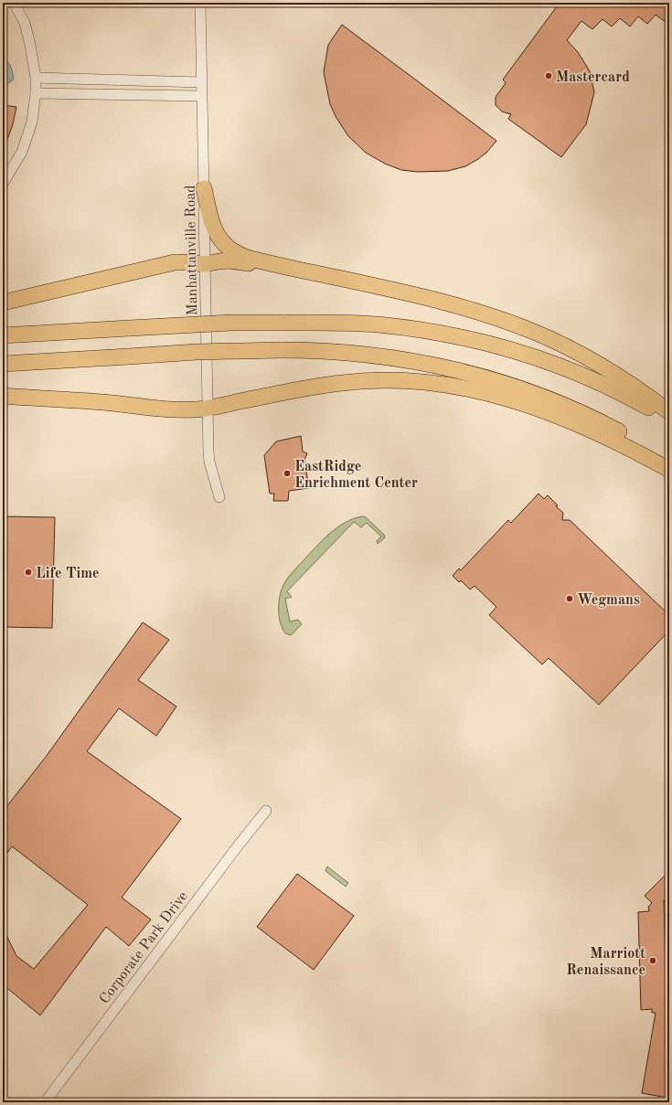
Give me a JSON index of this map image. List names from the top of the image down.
{
  "streets": {
    "street": ["Manhattanville Road", "Corporate Park Drive"]
  },
  "places": [
    "Mastercard",
    "EastRidge Enrichment Center",
    "Life Time",
    "Wegmans",
    "Marriott Renaissance"
  ]
}
